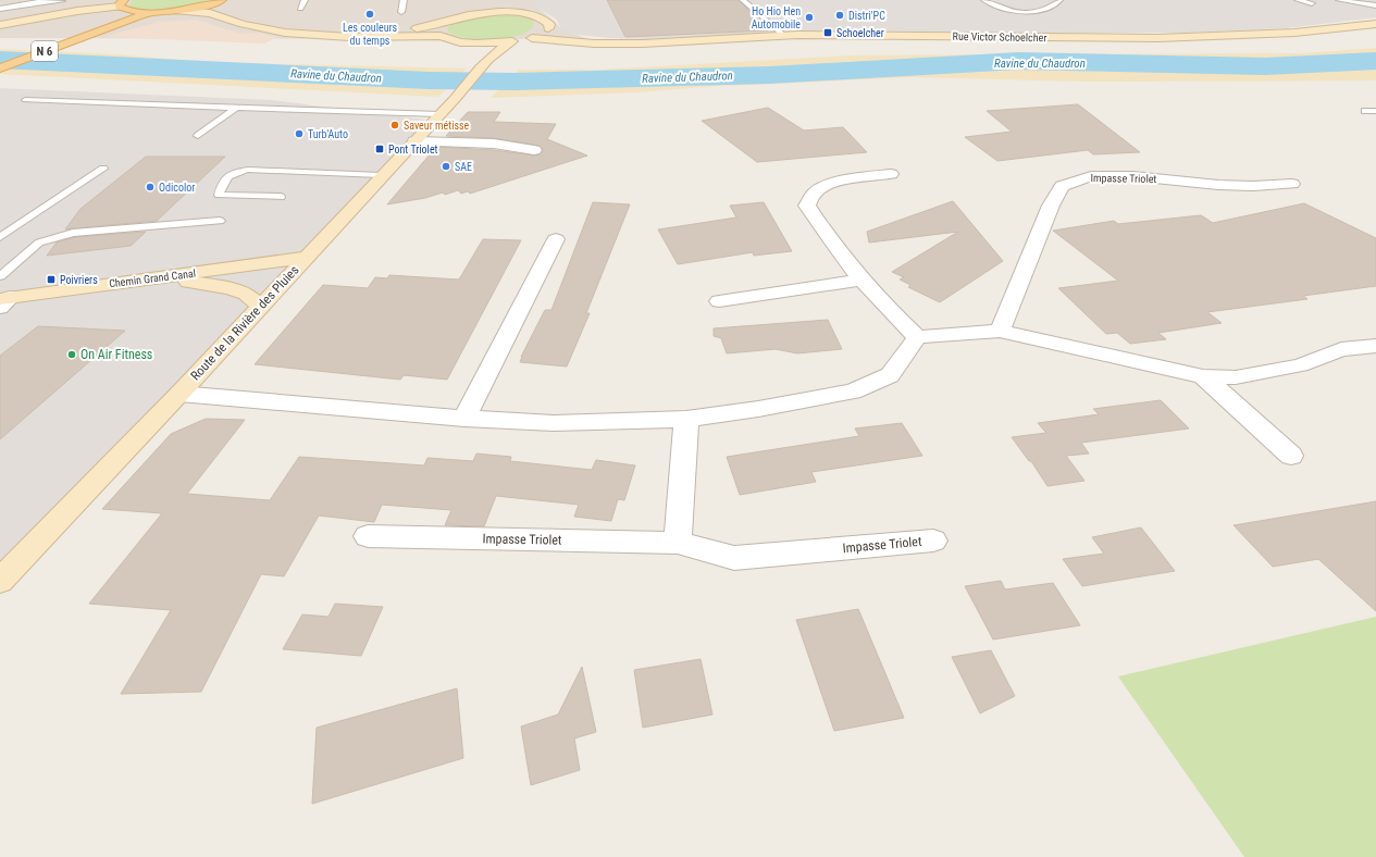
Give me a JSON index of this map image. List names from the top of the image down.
{
  "streets": {
    "main road": [
      "Rue Victor Schoelcher",
      "N 6",
      "Chemin Grand Canal",
      "Route de la Rivière des Pluies"
    ],
    "street": ["Impasse Triolet"]
  },
  "crossings": [
    ["Chemin Grand Canal", "Route de la Rivière des Pluies"]
  ],
  "water": ["Ravine du Chaudron"],
  "places": {
    "other": [
      "Les couleurs du temps",
      "Distri'PC",
      "Ho Hio Hen Automobile",
      "Saveur métisse",
      "Turb'Auto",
      "SAE",
      "Odicolor",
      "On Air Fitness"
    ],
    "transit": ["Schoelcher", "Pont Triolet", "Poivriers"]
  }
}
